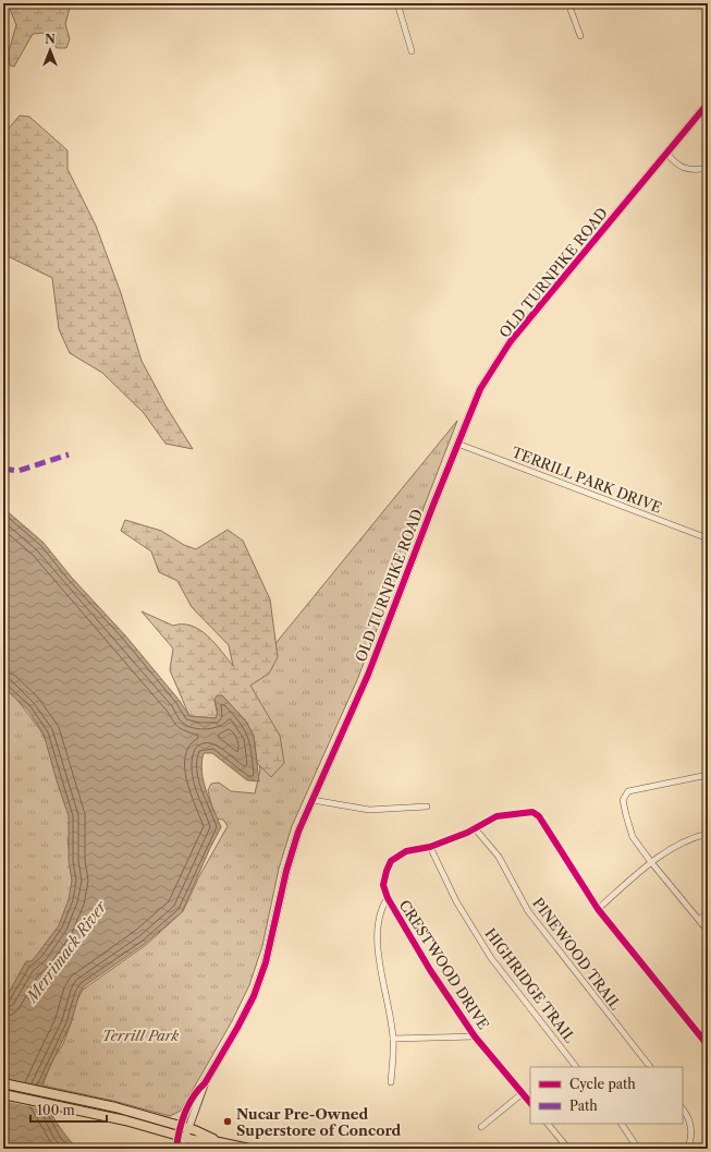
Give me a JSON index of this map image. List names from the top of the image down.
{
  "streets": {
    "street": [
      "OLD TURNPIKE ROAD",
      "TERRILL PARK DRIVE",
      "PINEWOOD TRAIL",
      "CRESTWOOD DRIVE",
      "HIGHRIDGE TRAIL"
    ]
  },
  "crossings": [
    ["OLD TURNPIKE ROAD", "TERRILL PARK DRIVE"]
  ],
  "water": ["Merrimack River"],
  "parks": ["Terrill Park"],
  "places": ["Nucar Pre-Owned Superstore of Concord"],
  "legend": ["Cycle path", "Path"],
  "scale_bar": "100 m",
  "north": "top"
}
